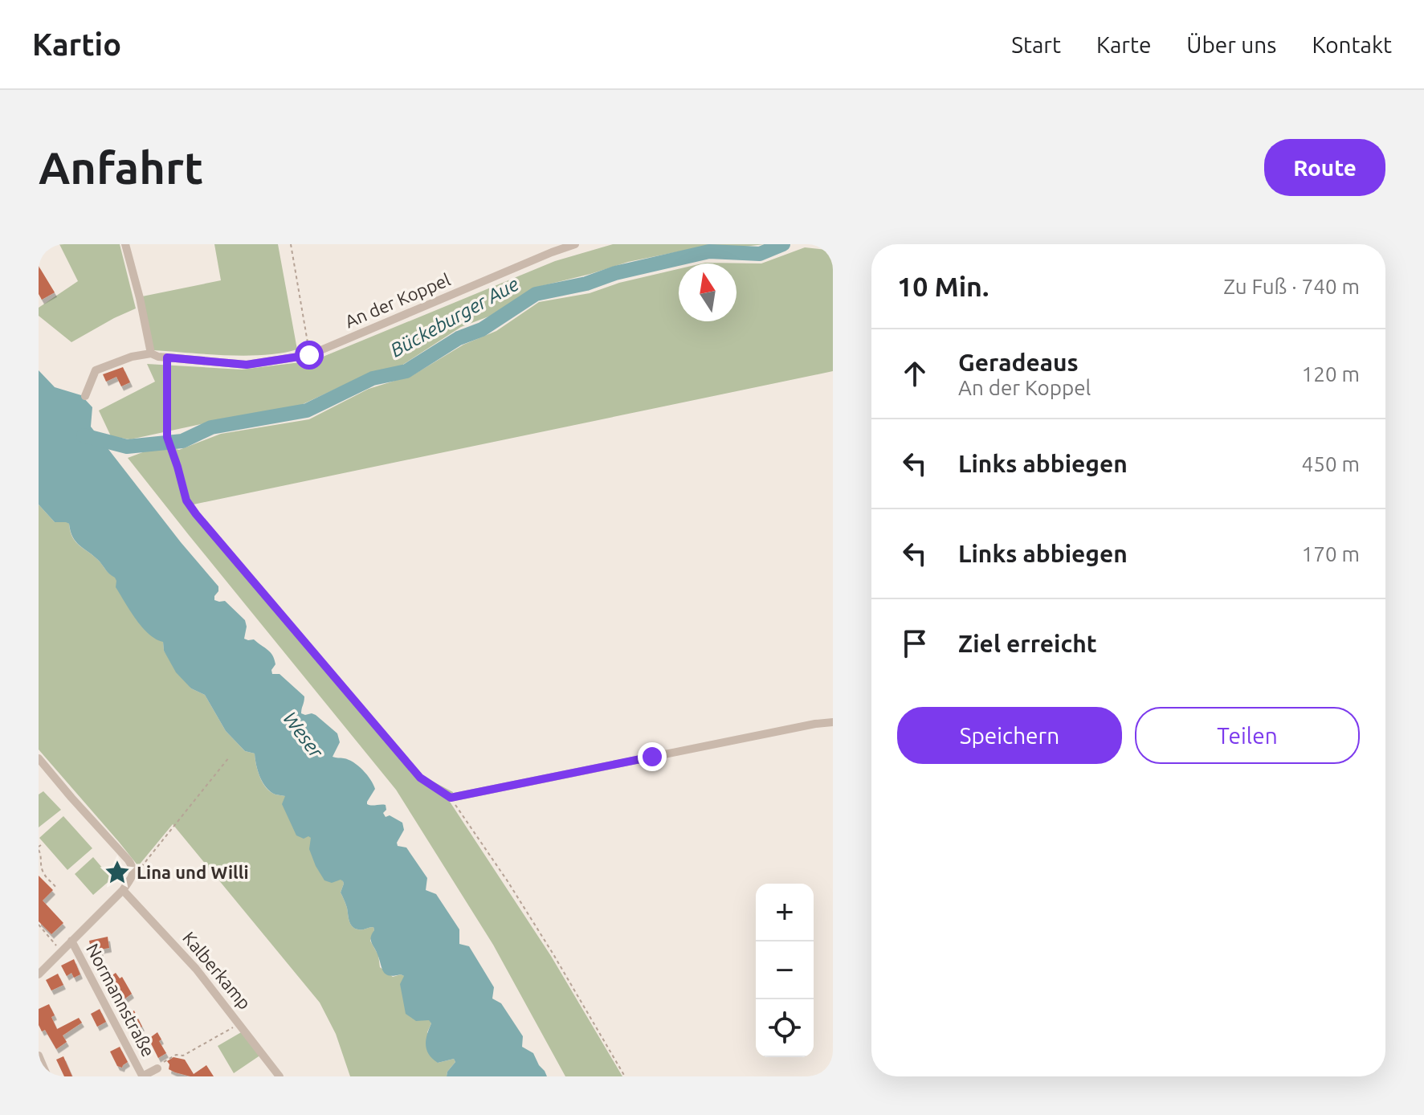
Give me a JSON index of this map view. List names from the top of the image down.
{
  "streets": {
    "street": ["An der Koppel", "Kalberkamp", "Normannstraße"]
  },
  "water": ["Bückeburger Aue", "Weser"],
  "places": {
    "place": ["Lina und Willi"]
  },
  "north": "top",
  "page": {
    "header": "Kartio",
    "nav": [
      "Start",
      "Karte",
      "Über uns",
      "Kontakt"
    ],
    "buttons": [
      "Route",
      ["Speichern", "Teilen"]
    ],
    "title": "Anfahrt",
    "heading": ["10 Min.", "Zu Fuß · 740 m"],
    "list": [
      ["Geradeaus", "An der Koppel", "120 m"],
      ["Links abbiegen", "450 m"],
      ["Links abbiegen", "170 m"],
      "Ziel erreicht"
    ],
    "map_buttons": ["+", "−"]
  }
}
